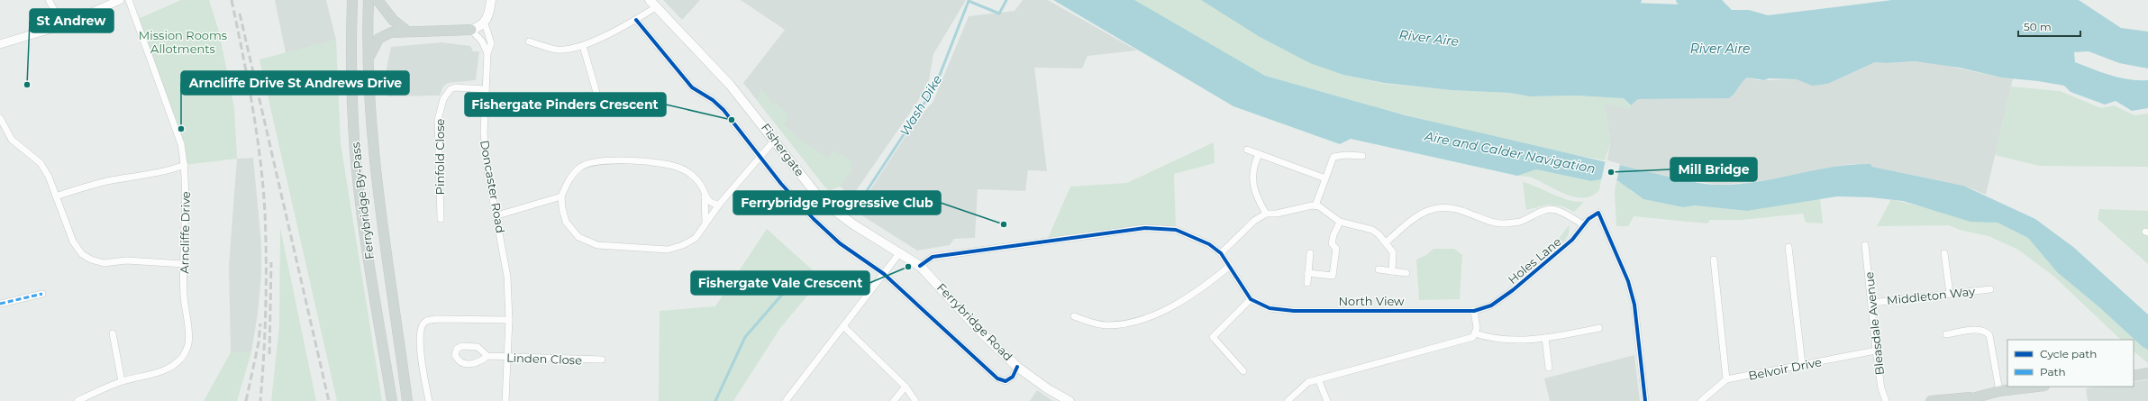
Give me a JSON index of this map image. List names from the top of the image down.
{
  "streets": {
    "main road": ["Fishergate", "Ferrybridge By-Pass", "Ferrybridge Road"],
    "street": [
      "Pinfold Close",
      "Doncaster Road",
      "Arncliffe Drive",
      "Holes Lane",
      "Middleton Way",
      "North View",
      "Bleasdale Avenue",
      "Linden Close",
      "Belvoir Drive"
    ]
  },
  "crossings": [
    ["Fishergate", "Ferrybridge Road"],
    ["Pinfold Close", "Doncaster Road"],
    ["Doncaster Road", "Linden Close"],
    ["Holes Lane", "North View"],
    ["Middleton Way", "Bleasdale Avenue"],
    ["Bleasdale Avenue", "Belvoir Drive"]
  ],
  "water": ["River Aire", "Wash Dike", "Aire and Calder Navigation"],
  "parks": ["Mission Rooms Allotments"],
  "places": [
    "St Andrew",
    "Fishergate Pinders Crescent",
    "Arncliffe Drive St Andrews Drive",
    "Mill Bridge",
    "Ferrybridge Progressive Club",
    "Fishergate Vale Crescent"
  ],
  "legend": ["Cycle path", "Path"],
  "scale_bar": "50 m"
}
